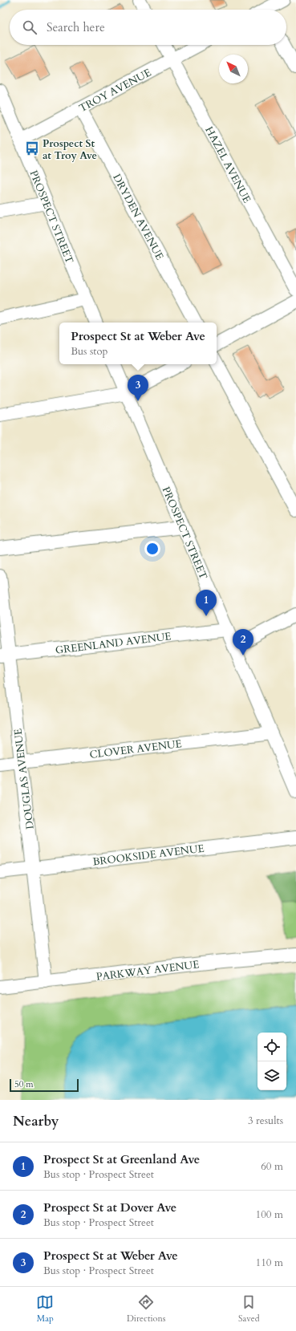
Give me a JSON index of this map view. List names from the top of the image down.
{
  "streets": {
    "street": [
      "TROY AVENUE",
      "HAZEL AVENUE",
      "PROSPECT STREET",
      "DRYDEN AVENUE",
      "GREENLAND AVENUE",
      "CLOVER AVENUE",
      "DOUGLAS AVENUE",
      "BROOKSIDE AVENUE",
      "PARKWAY AVENUE"
    ]
  },
  "crossings": [
    ["TROY AVENUE", "HAZEL AVENUE"],
    ["TROY AVENUE", "PROSPECT STREET"],
    ["TROY AVENUE", "DRYDEN AVENUE"],
    ["PROSPECT STREET", "GREENLAND AVENUE"],
    ["PROSPECT STREET", "CLOVER AVENUE"],
    ["GREENLAND AVENUE", "DOUGLAS AVENUE"],
    ["CLOVER AVENUE", "DOUGLAS AVENUE"],
    ["DOUGLAS AVENUE", "BROOKSIDE AVENUE"],
    ["DOUGLAS AVENUE", "PARKWAY AVENUE"]
  ],
  "places": {
    "bus stop": ["Prospect St at Troy Ave"]
  },
  "scale_bar": "50 m",
  "north": "top left",
  "page": {
    "search": "Search here",
    "popup": ["Prospect St at Weber Ave", "Bus stop"],
    "pins": ["3", "1", "2"],
    "scale": "50 m",
    "heading": ["Nearby", "3 results"],
    "list": [
      {
        "mark": "1",
        "name": "Prospect St at Greenland Ave",
        "note": "Bus stop · Prospect Street",
        "value": "60 m"
      },
      {
        "mark": "2",
        "name": "Prospect St at Dover Ave",
        "note": "Bus stop · Prospect Street",
        "value": "100 m"
      },
      {
        "mark": "3",
        "name": "Prospect St at Weber Ave",
        "note": "Bus stop · Prospect Street",
        "value": "110 m"
      }
    ],
    "nav": ["Map", "Directions", "Saved"]
  }
}
